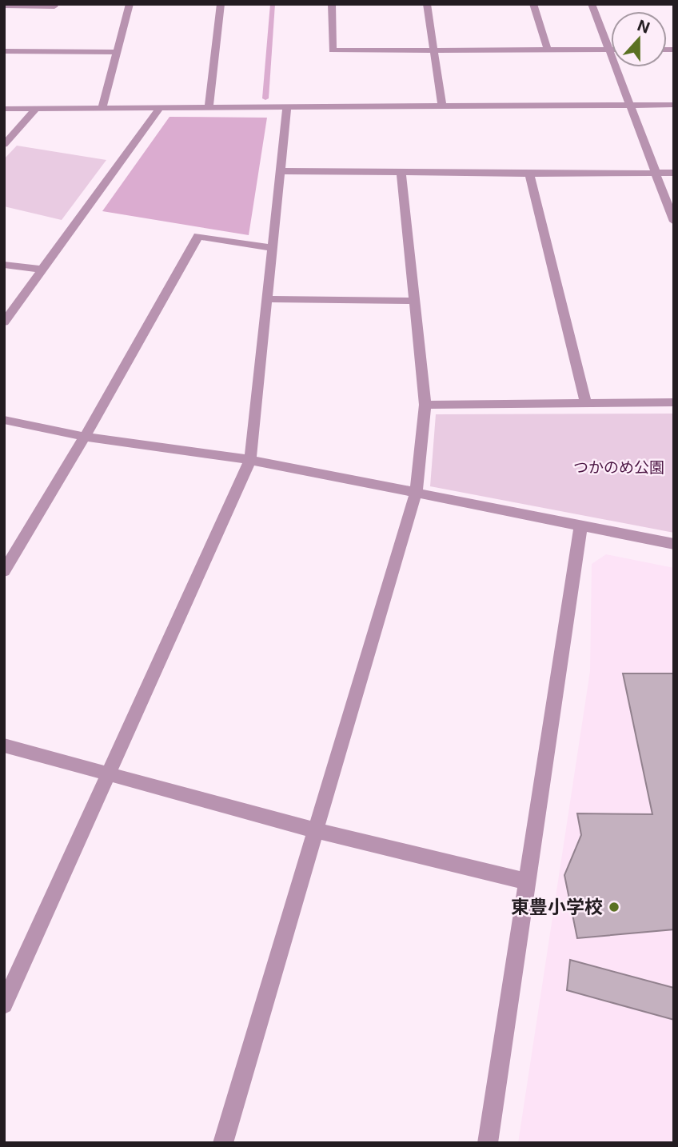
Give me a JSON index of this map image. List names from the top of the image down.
{
  "parks": ["つかのめ公園"],
  "places": ["東豊小学校"],
  "north": "top"
}
